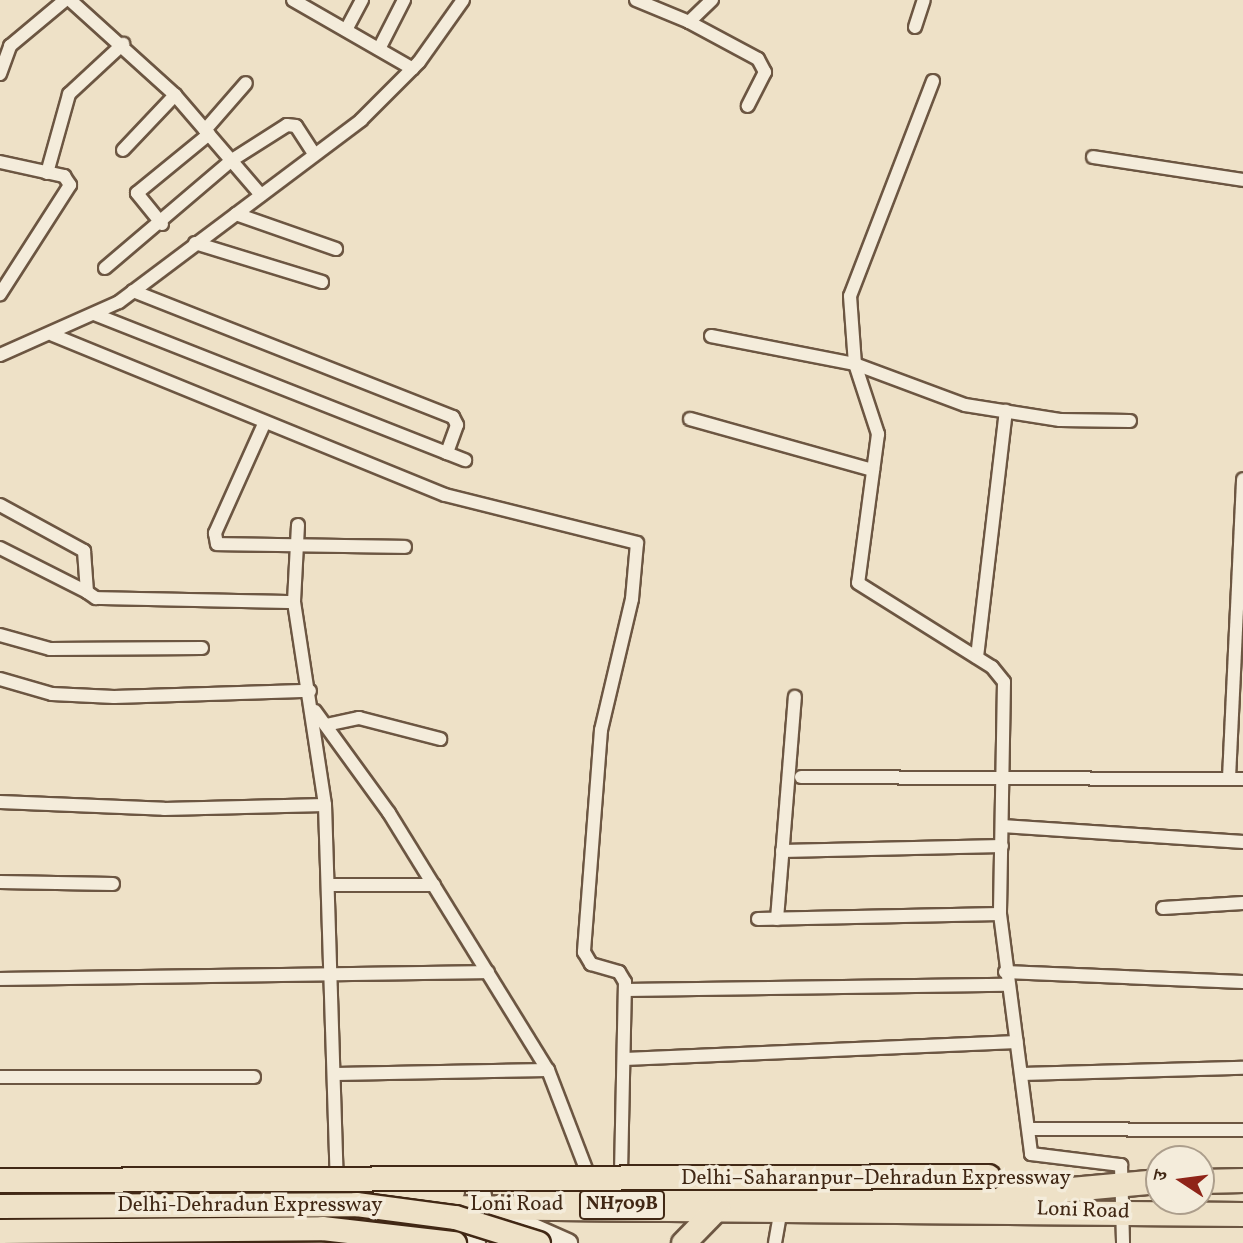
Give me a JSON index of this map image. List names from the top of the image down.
{
  "streets": {
    "highway": [
      "Delhi–Saharanpur–Dehradun Expressway",
      "Loni Road",
      "NH709B",
      "Delhi-Dehradun Expressway"
    ]
  },
  "crossings": [
    ["Delhi–Saharanpur–Dehradun Expressway", "Loni Road"]
  ],
  "north": "left"
}
